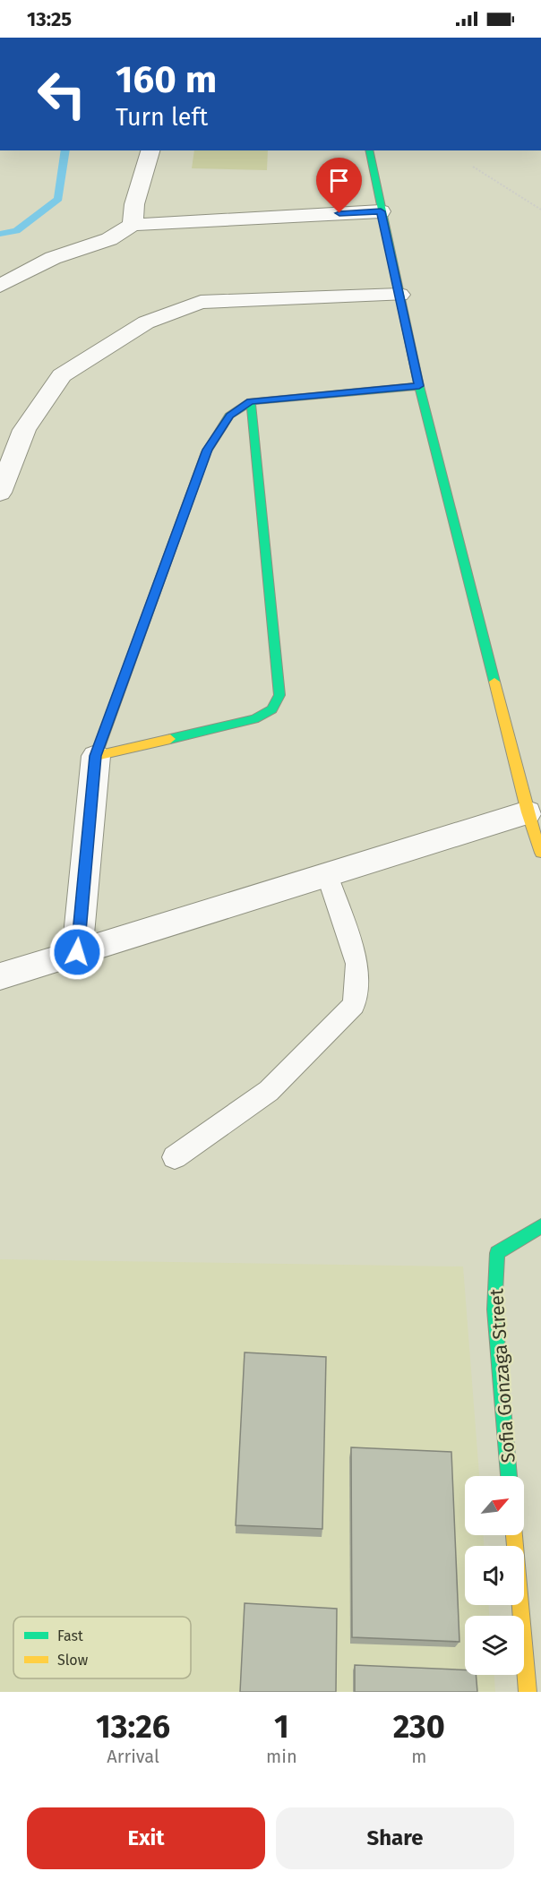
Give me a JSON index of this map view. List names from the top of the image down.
{
  "streets": {
    "street": ["Sofia Gonzaga Street"]
  },
  "legend": ["Fast", "Slow"],
  "north": "top right",
  "page": {
    "status": "13:25",
    "turn": ["160 m", "Turn left"],
    "eta": [
      "13:26",
      "Arrival",
      "1",
      "min",
      "230",
      "m"
    ],
    "buttons": ["Exit", "Share"]
  }
}
